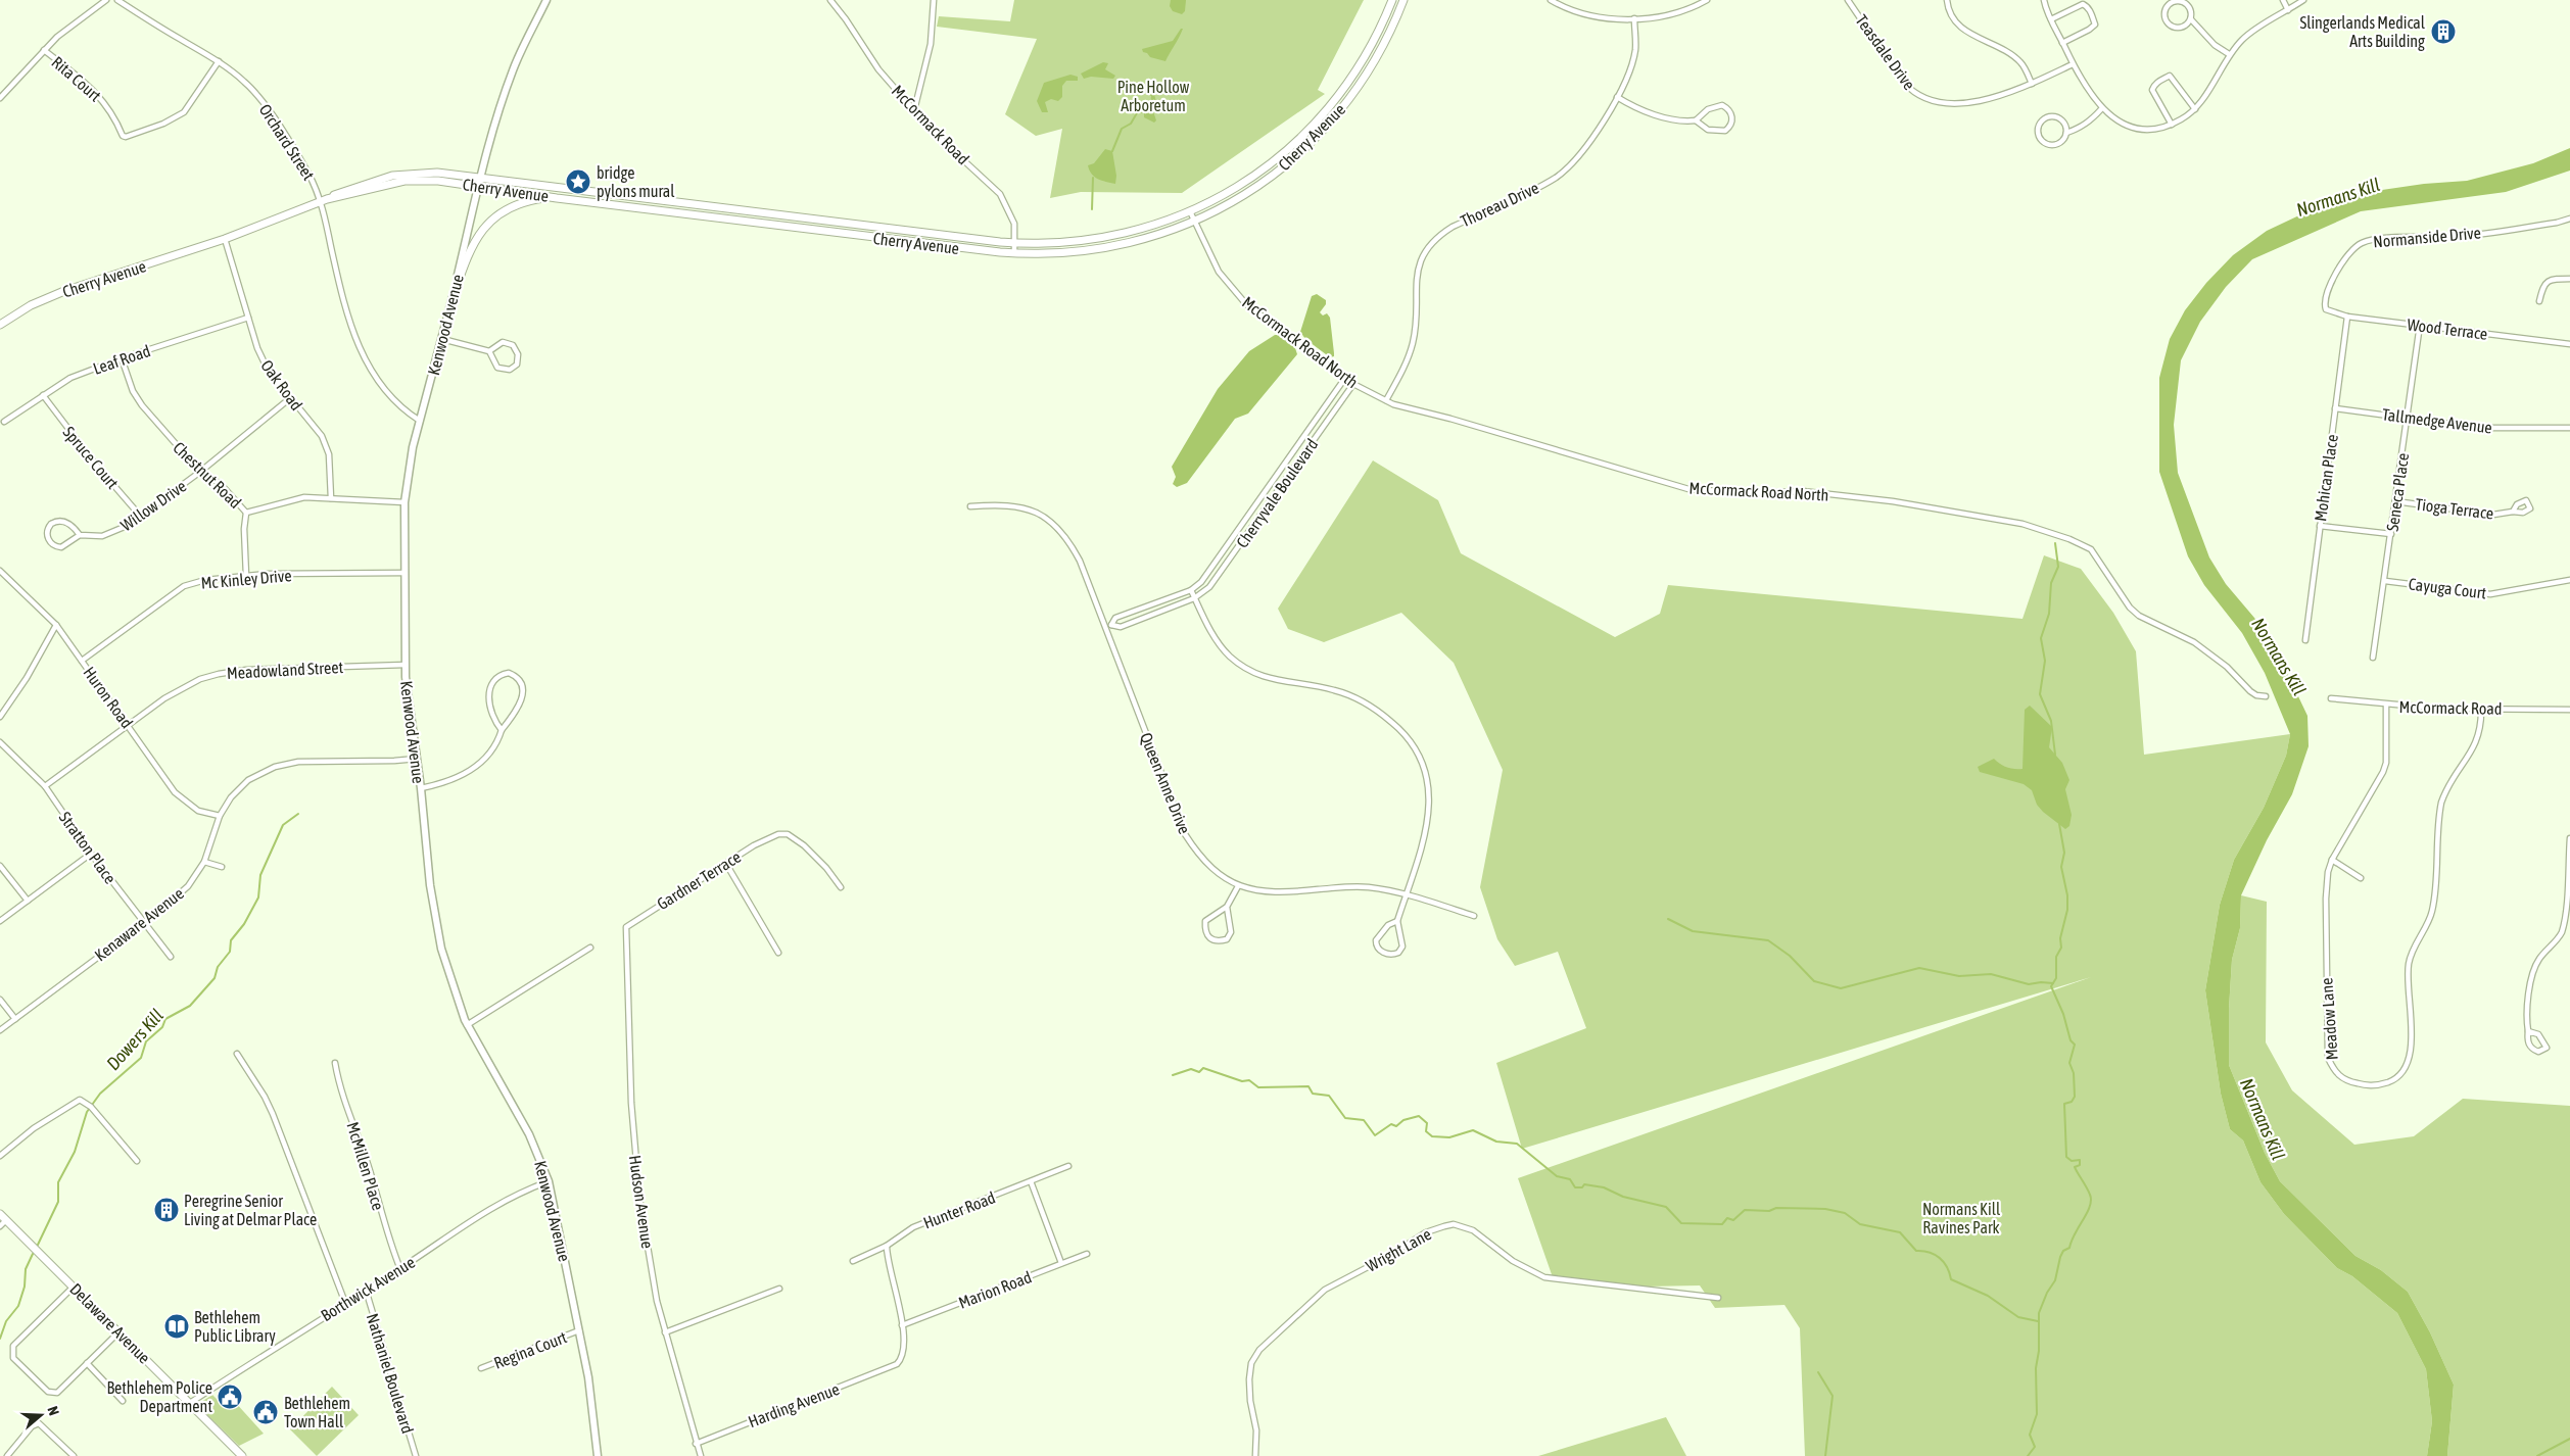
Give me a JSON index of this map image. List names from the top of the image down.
{
  "streets": {
    "main road": ["Cherry Avenue", "Kenwood Avenue", "Delaware Avenue"],
    "street": [
      "Teasdale Drive",
      "Rita Court",
      "McCormack Road",
      "Orchard Street",
      "Thoreau Drive",
      "Normanside Drive",
      "Wood Terrace",
      "McCormack Road North",
      "Leaf Road",
      "Oak Road",
      "Tallmedge Avenue",
      "Spruce Court",
      "Chestnut Road",
      "Mohican Place",
      "Seneca Place",
      "Cherryvale Boulevard",
      "Willow Drive",
      "Tioga Terrace",
      "Mc Kinley Drive",
      "Cayuga Court",
      "Meadowland Street",
      "Huron Road",
      "Queen Anne Drive",
      "Stratton Place",
      "Gardner Terrace",
      "Kenaware Avenue",
      "Meadow Lane",
      "McMillen Place",
      "Hudson Avenue",
      "Hunter Road",
      "Wright Lane",
      "Borthwick Avenue",
      "Marion Road",
      "Regina Court",
      "Nathaniel Boulevard",
      "Harding Avenue"
    ]
  },
  "crossings": [
    ["Rita Court", "Orchard Street"],
    ["McCormack Road", "Cherry Avenue"],
    ["McCormack Road", "Meadow Lane"],
    ["Cherry Avenue", "Orchard Street"],
    ["Cherry Avenue", "Kenwood Avenue"],
    ["Cherry Avenue", "McCormack Road North"],
    ["Cherry Avenue", "Oak Road"],
    ["Orchard Street", "Kenwood Avenue"],
    ["Thoreau Drive", "McCormack Road North"],
    ["Normanside Drive", "Wood Terrace"],
    ["Kenwood Avenue", "Mc Kinley Drive"],
    ["Kenwood Avenue", "Meadowland Street"],
    ["Kenwood Avenue", "Kenaware Avenue"],
    ["Kenwood Avenue", "Borthwick Avenue"],
    ["Kenwood Avenue", "Regina Court"],
    ["Wood Terrace", "Mohican Place"],
    ["Wood Terrace", "Seneca Place"],
    ["McCormack Road North", "Cherryvale Boulevard"],
    ["Leaf Road", "Oak Road"],
    ["Leaf Road", "Spruce Court"],
    ["Leaf Road", "Chestnut Road"],
    ["Oak Road", "Willow Drive"],
    ["Tallmedge Avenue", "Mohican Place"],
    ["Tallmedge Avenue", "Seneca Place"],
    ["Spruce Court", "Willow Drive"],
    ["Chestnut Road", "Willow Drive"],
    ["Chestnut Road", "Mc Kinley Drive"],
    ["Seneca Place", "Tioga Terrace"],
    ["Seneca Place", "Cayuga Court"],
    ["Mc Kinley Drive", "Huron Road"],
    ["Meadowland Street", "Huron Road"],
    ["Meadowland Street", "Stratton Place"],
    ["Huron Road", "Kenaware Avenue"],
    ["Stratton Place", "Kenaware Avenue"],
    ["Gardner Terrace", "Hudson Avenue"],
    ["McMillen Place", "Borthwick Avenue"],
    ["Hudson Avenue", "Harding Avenue"],
    ["Borthwick Avenue", "Delaware Avenue"],
    ["Borthwick Avenue", "Nathaniel Boulevard"],
    ["Marion Road", "Harding Avenue"]
  ],
  "water": ["Normans Kill", "Dowers Kill"],
  "parks": ["Pine Hollow Arboretum", "Normans Kill Ravines Park"],
  "places": {
    "building": ["Slingerlands Medical Arts Building", "Peregrine Senior Living at Delmar Place"],
    "place": ["bridge pylons mural"],
    "library": ["Bethlehem Public Library"],
    "public building": ["Bethlehem Police Department", "Bethlehem Town Hall"]
  },
  "north": "right"
}
